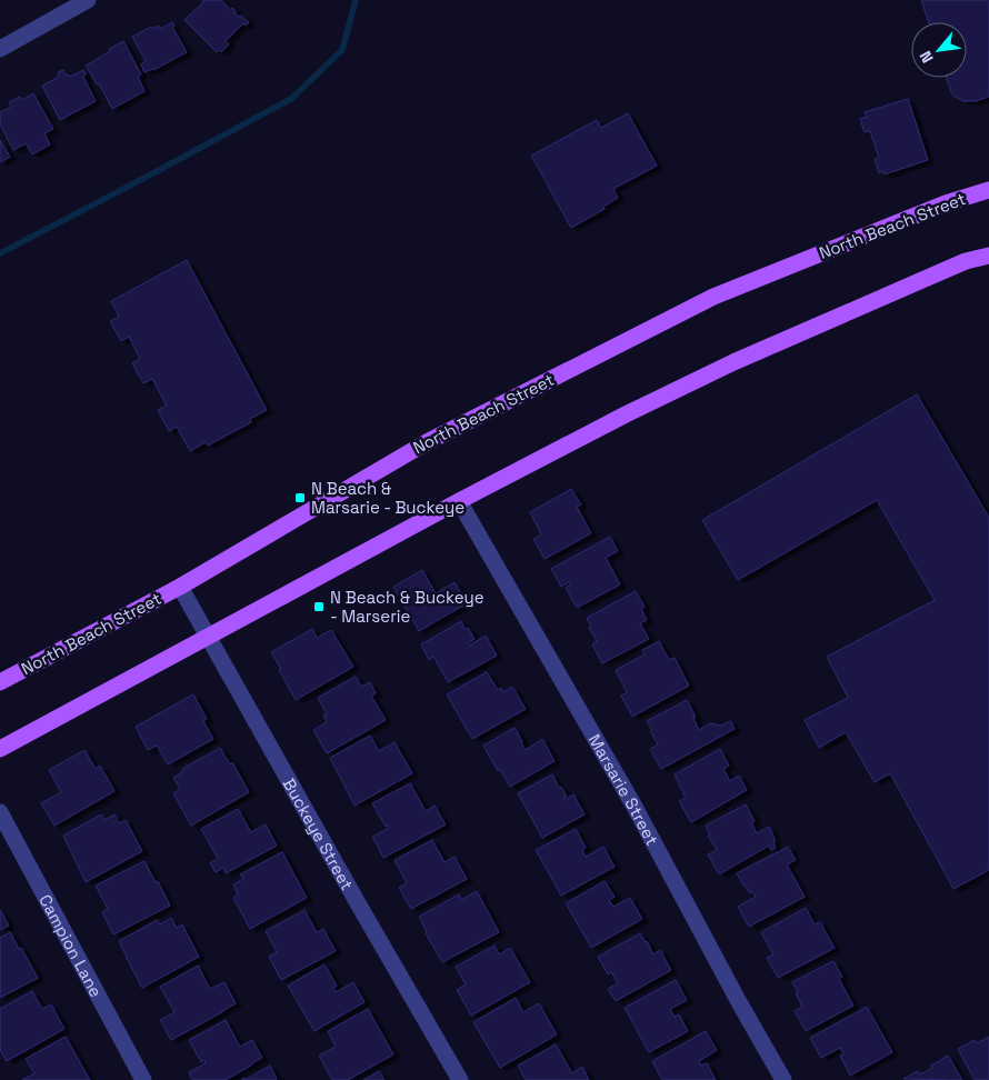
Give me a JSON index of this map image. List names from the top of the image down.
{
  "streets": {
    "main road": ["North Beach Street"],
    "street": ["Marsarie Street", "Buckeye Street", "Campion Lane"]
  },
  "crossings": [
    ["North Beach Street", "Buckeye Street"]
  ],
  "places": {
    "transit": ["N Beach & Marsarie - Buckeye", "N Beach & Buckeye - Marserie"]
  },
  "north": "bottom left"
}
